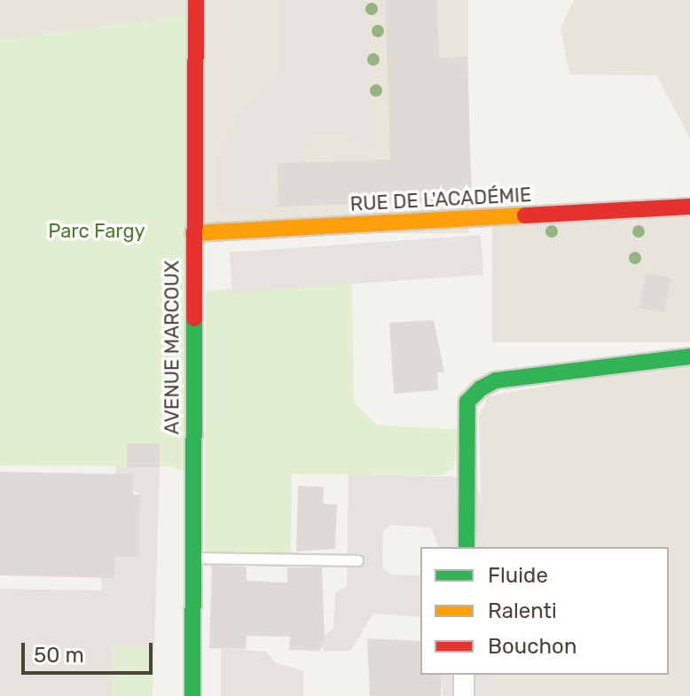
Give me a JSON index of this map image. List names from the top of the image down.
{
  "streets": {
    "street": ["RUE DE L'ACADÉMIE", "AVENUE MARCOUX"]
  },
  "crossings": [
    ["RUE DE L'ACADÉMIE", "AVENUE MARCOUX"]
  ],
  "parks": ["Parc Fargy"],
  "legend": ["Fluide", "Ralenti", "Bouchon"],
  "scale_bar": "50 m"
}
